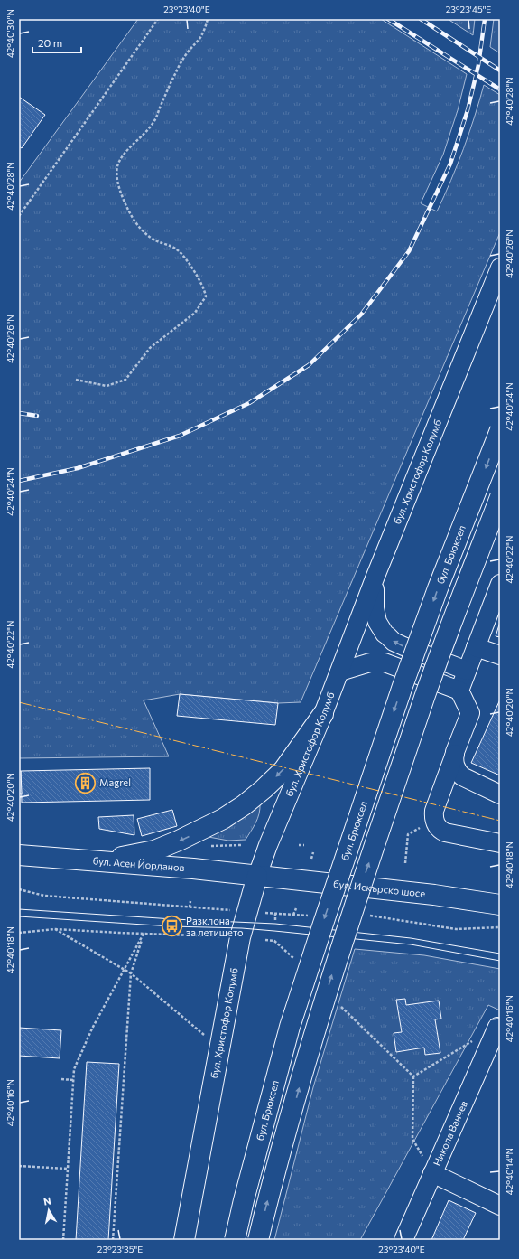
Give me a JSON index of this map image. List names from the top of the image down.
{
  "streets": {
    "main road": [
      "бул. Христофор Колумб",
      "бул. Брюксел",
      "бул. Асен Йорданов",
      "бул. Искърско шосе"
    ],
    "street": ["Никола Ванчев"]
  },
  "crossings": [
    ["бул. Христофор Колумб", "бул. Асен Йорданов"],
    ["бул. Христофор Колумб", "бул. Искърско шосе"],
    ["бул. Асен Йорданов", "бул. Искърско шосе"]
  ],
  "places": {
    "building": ["Magrel"],
    "bus stop": ["Разклона за летището"]
  },
  "scale_bar": "20 m",
  "north": "top",
  "coordinates": [
    "23°23'40\"E",
    "23°23'45\"E",
    "42°40'30\"N",
    "42°40'28\"N",
    "42°40'26\"N",
    "42°40'24\"N",
    "42°40'22\"N",
    "42°40'20\"N",
    "42°40'18\"N",
    "42°40'16\"N",
    "42°40'14\"N",
    "23°23'35\"E"
  ]
}
